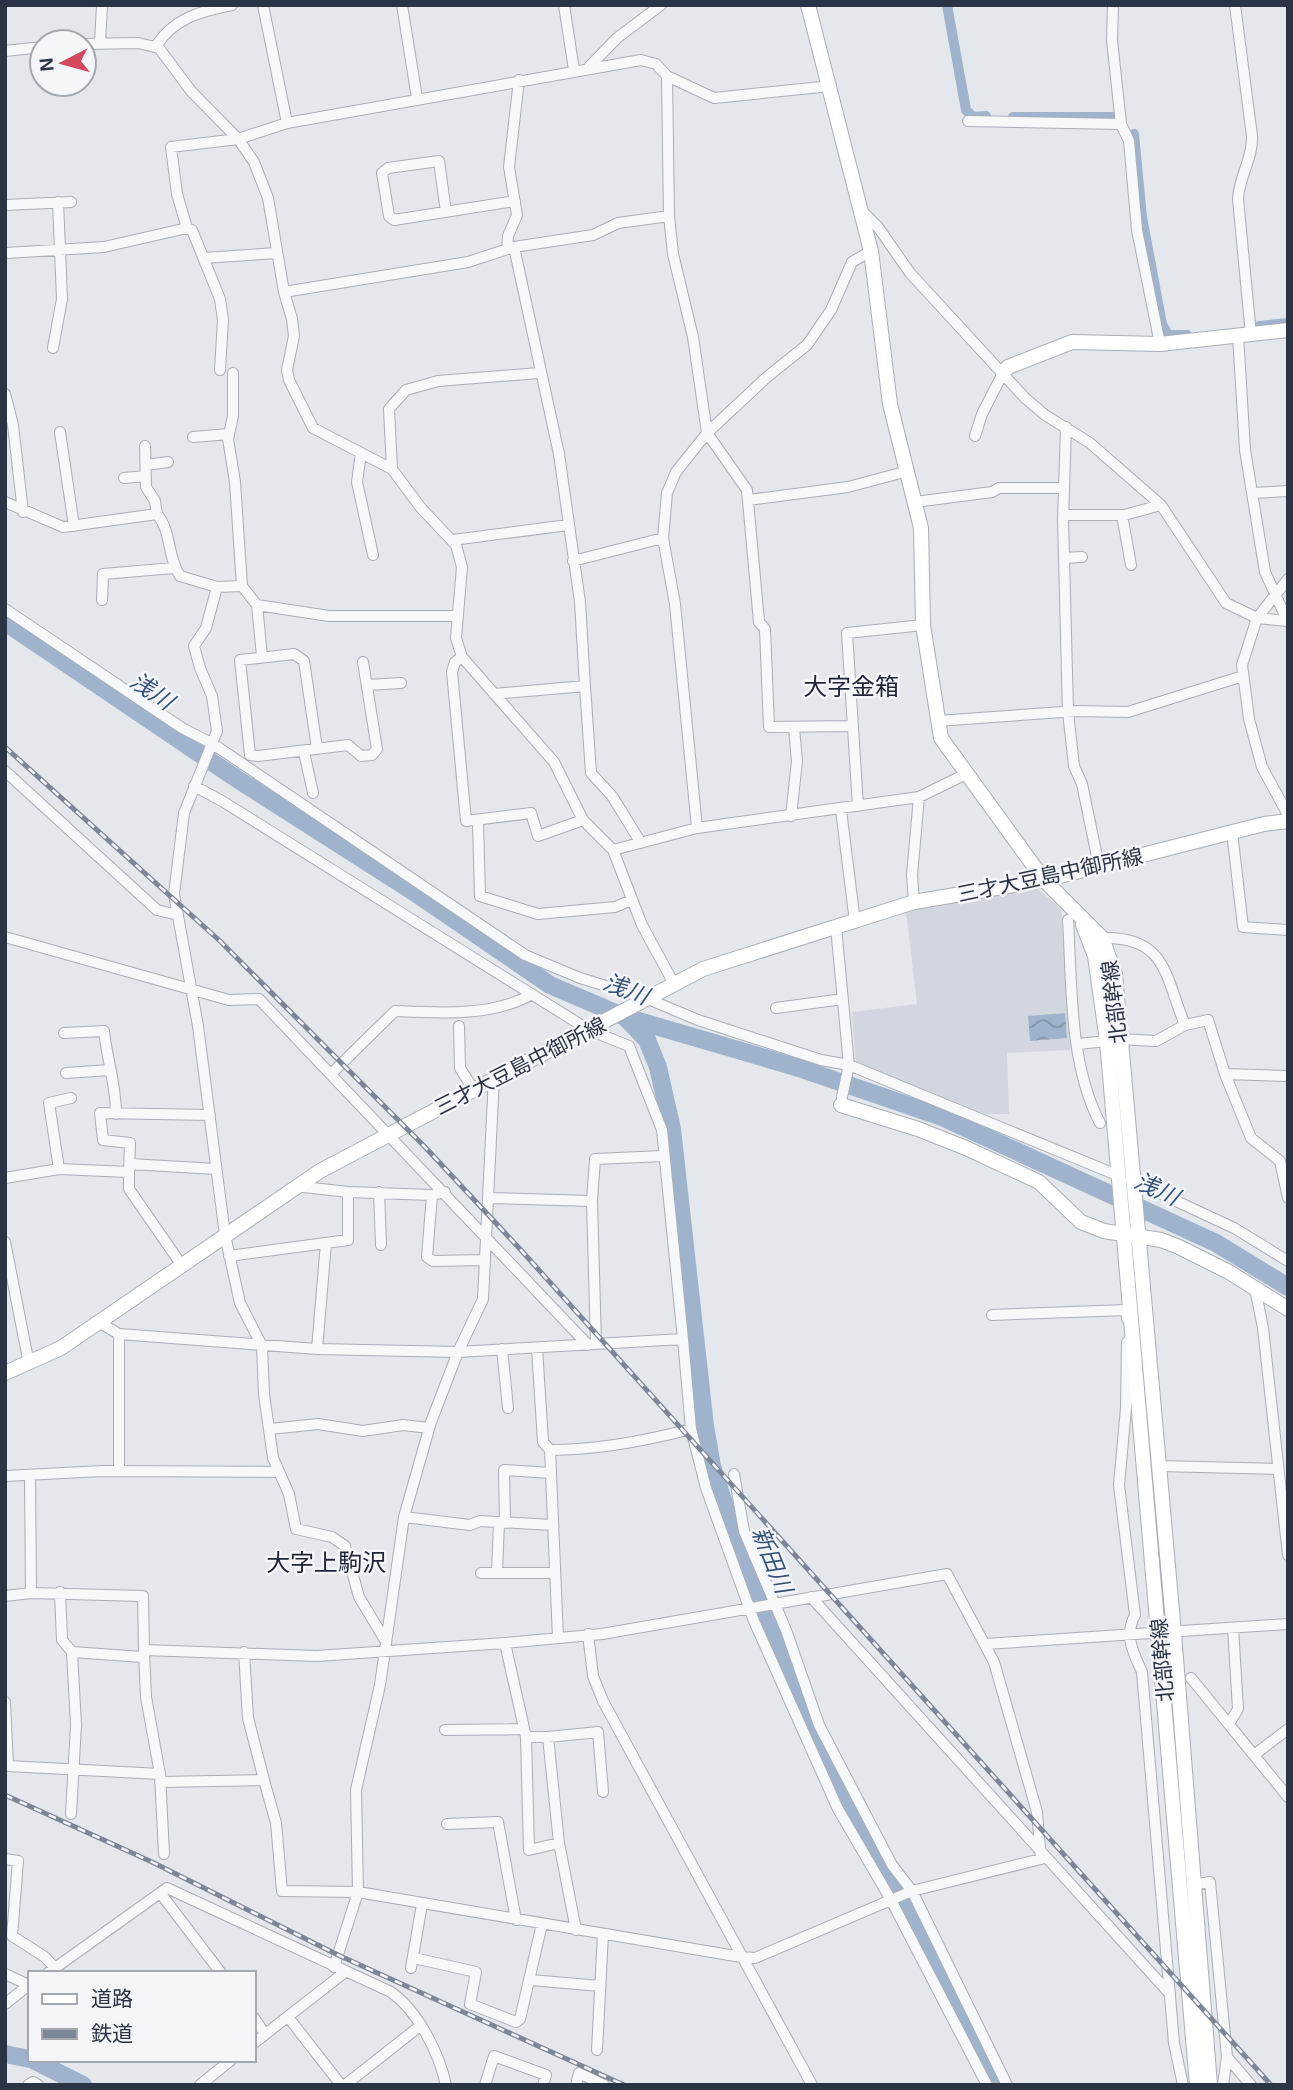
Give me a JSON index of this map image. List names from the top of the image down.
{
  "streets": {
    "street": ["三才大豆島中御所線", "北部幹線"]
  },
  "districts": ["大字金箱", "大字上駒沢"],
  "water": ["浅川", "新田川"],
  "legend": ["道路", "鉄道"],
  "north": "left"
}
